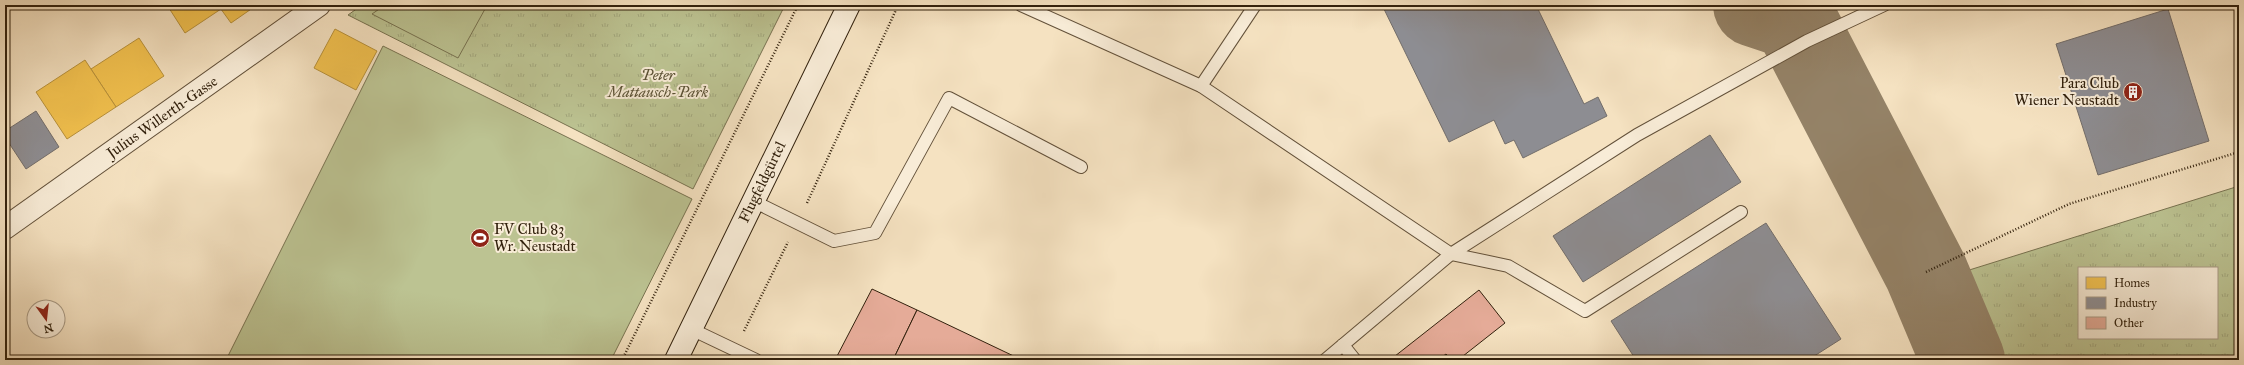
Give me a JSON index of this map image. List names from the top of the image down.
{
  "streets": {
    "street": ["Julius Willerth-Gasse", "Flugfeldgürtel"]
  },
  "parks": ["Peter Mattausch-Park"],
  "places": {
    "building": ["Para Club Wiener Neustadt"],
    "sports": ["FV Club 83 Wr. Neustadt"]
  },
  "legend": ["Homes", "Industry", "Other"],
  "north": "bottom"
}
